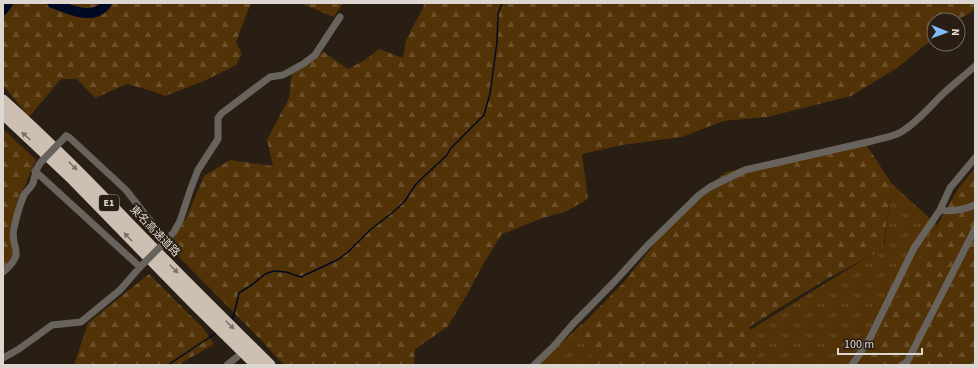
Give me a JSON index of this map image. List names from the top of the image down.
{
  "streets": {
    "highway": ["E1"]
  },
  "scale_bar": "100 m",
  "north": "right"
}
